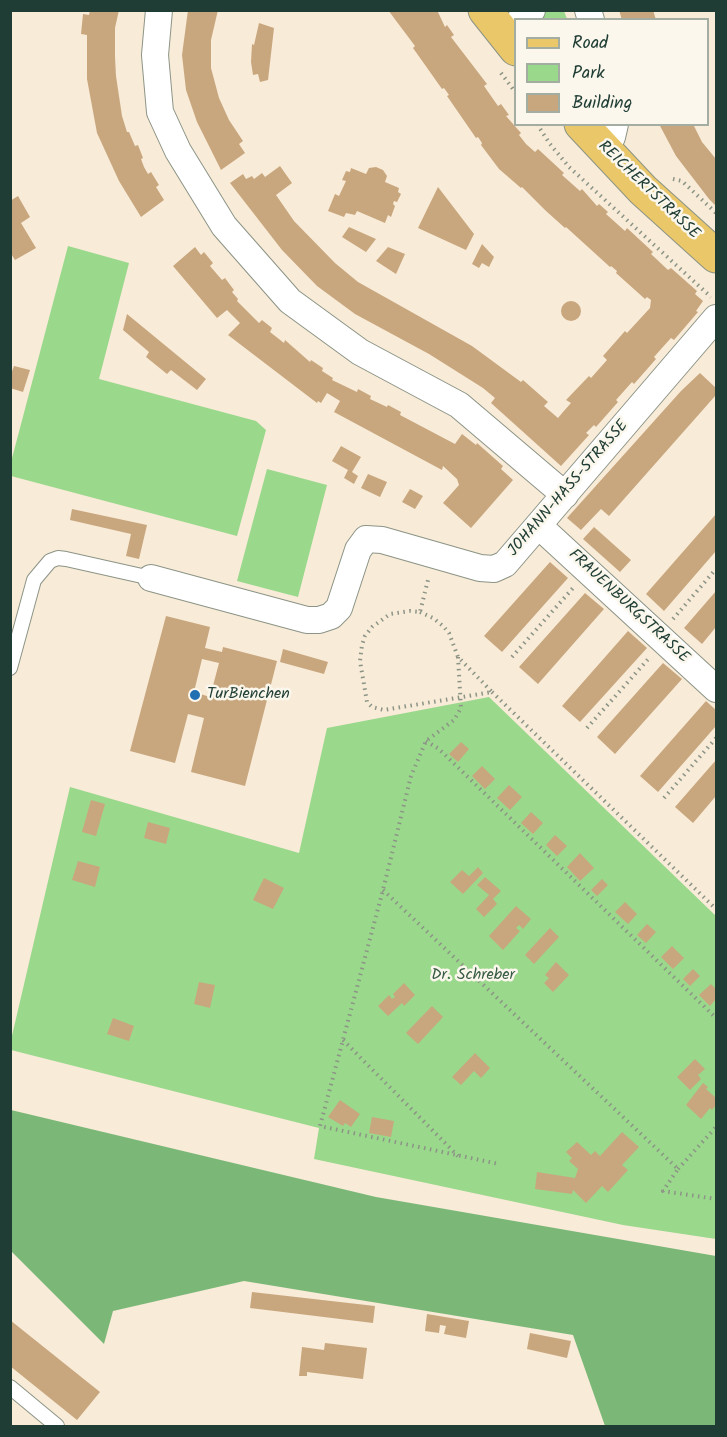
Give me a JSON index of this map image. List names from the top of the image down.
{
  "streets": {
    "main road": ["REICHERTSTRASSE"],
    "street": ["JOHANN-HASS-STRASSE", "FRAUENBURGSTRASSE"]
  },
  "crossings": [
    ["JOHANN-HASS-STRASSE", "FRAUENBURGSTRASSE"]
  ],
  "parks": ["Dr. Schreber"],
  "places": ["TurBienchen"],
  "legend": ["Road", "Park", "Building"]
}
